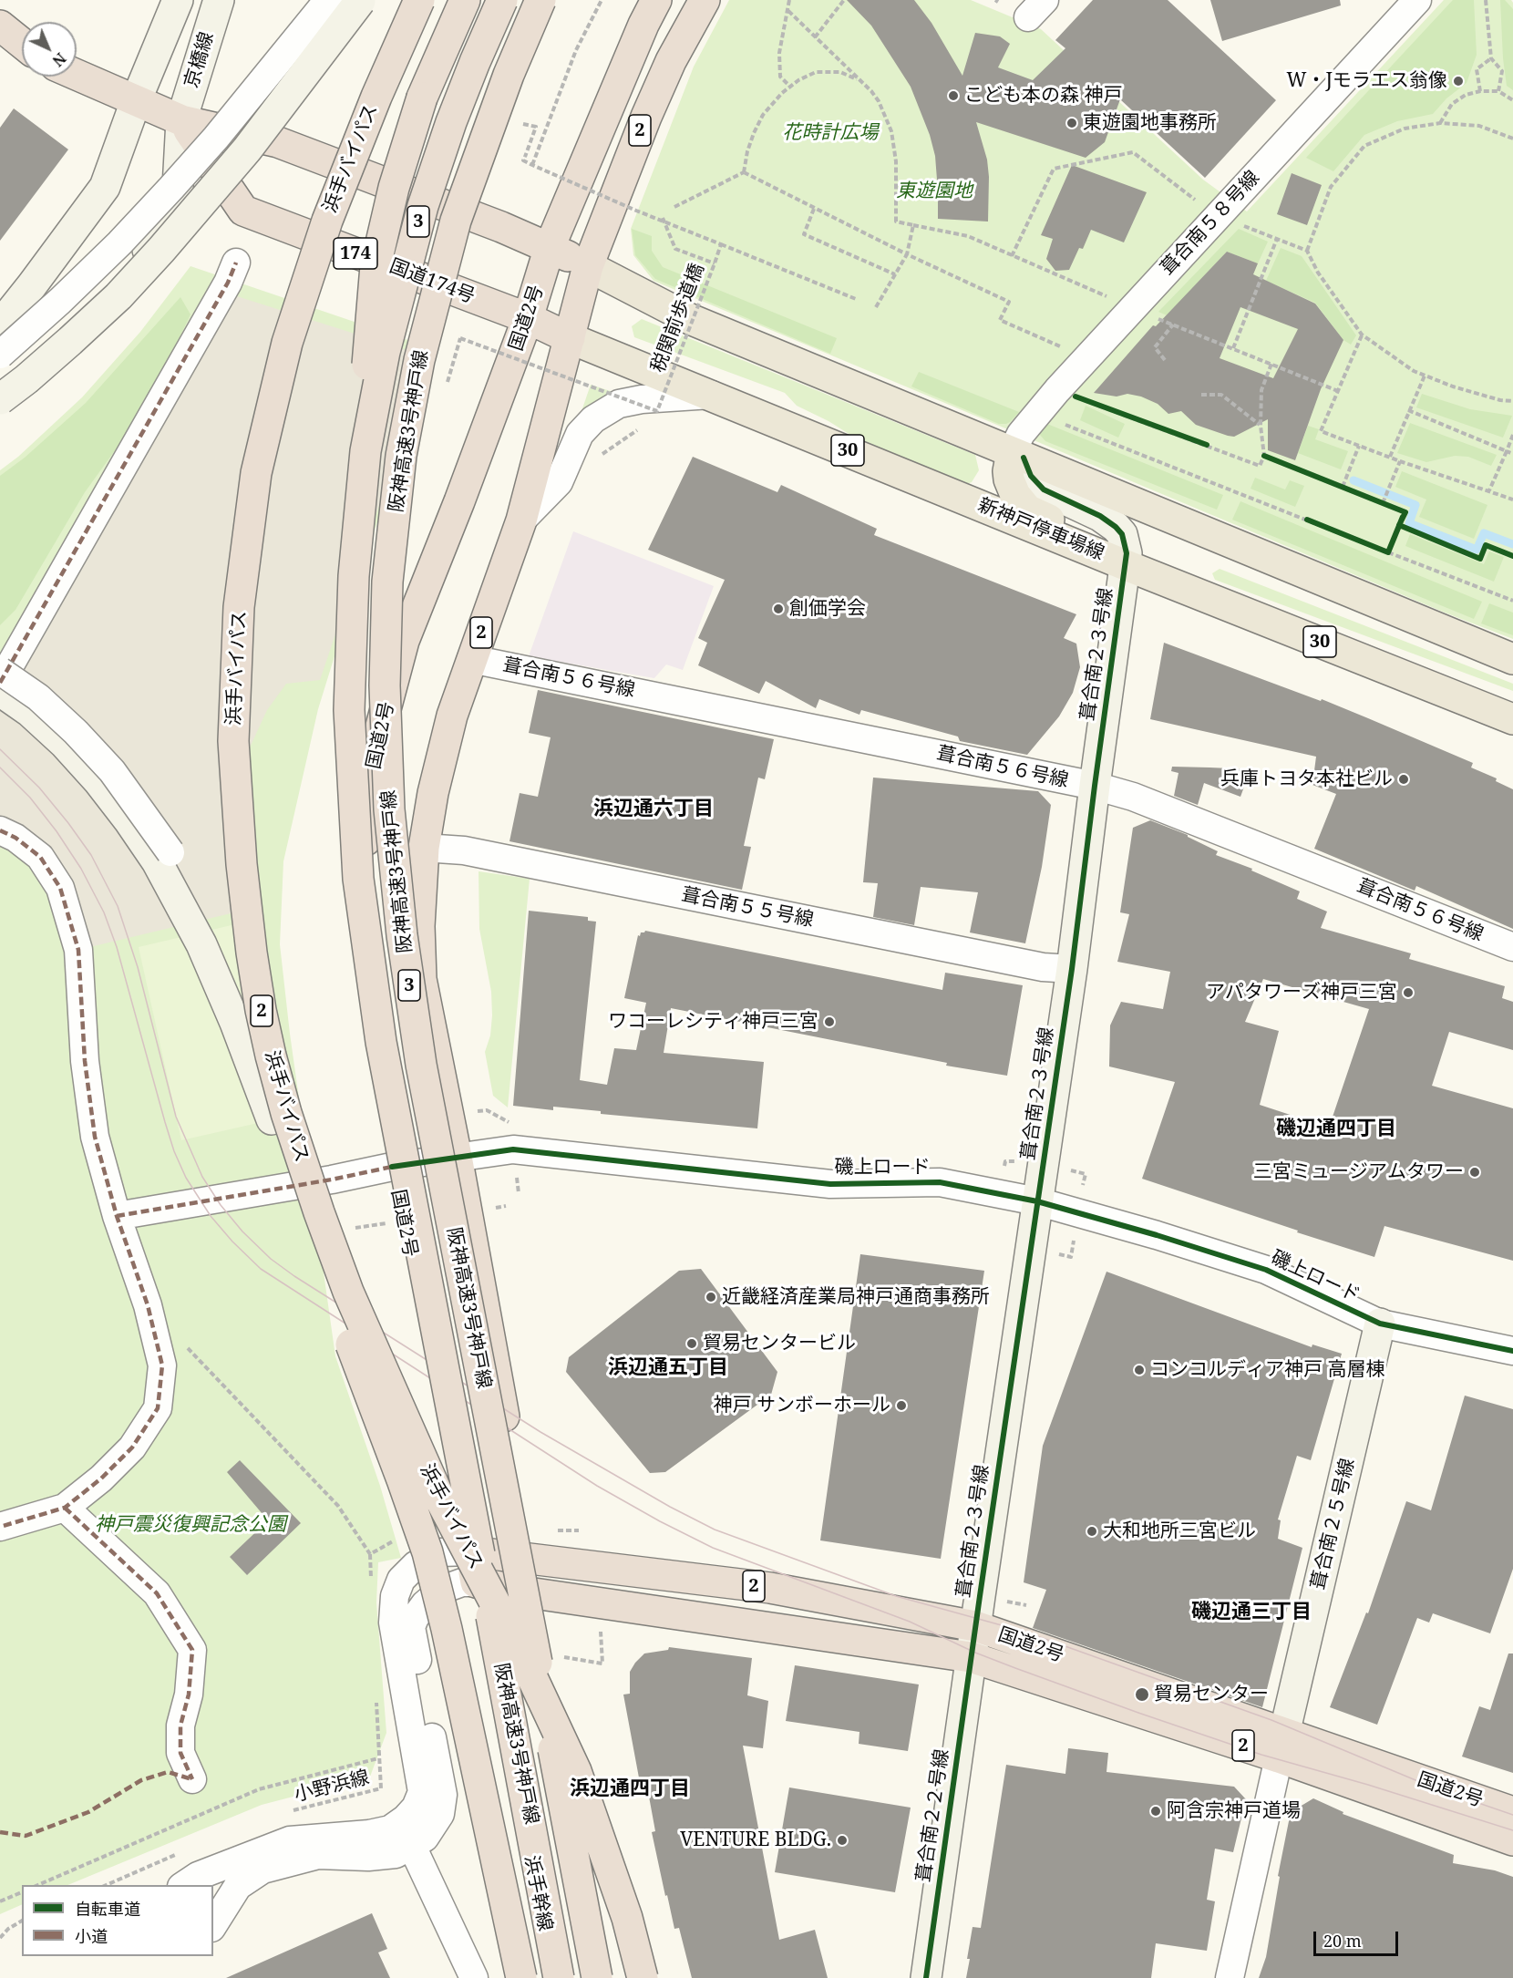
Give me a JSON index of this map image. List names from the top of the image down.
{
  "streets": {
    "highway": [
      "2",
      "浜手バイパス",
      "3",
      "174",
      "国道174号",
      "国道2号",
      "阪神高速3号神戸線"
    ],
    "main road": ["30", "新神戸停車場線", "浜手幹線"],
    "street": [
      "京橋線",
      "葺合南５８号線",
      "葺合南２３号線",
      "葺合南５６号線",
      "葺合南５５号線",
      "磯上ロード",
      "葺合南２５号線",
      "葺合南２２号線"
    ],
    "path": ["税関前歩道橋", "小野浜線"]
  },
  "crossings": [
    ["京橋線", "国道174号"],
    ["2", "国道174号"],
    ["2", "国道2号"],
    ["2", "新神戸停車場線"],
    ["2", "葺合南５６号線"],
    ["2", "葺合南５５号線"],
    ["2", "磯上ロード"],
    ["3", "阪神高速3号神戸線"],
    ["国道174号", "国道2号"],
    ["国道174号", "新神戸停車場線"],
    ["国道2号", "葺合南２３号線"],
    ["国道2号", "磯上ロード"],
    ["国道2号", "葺合南２５号線"],
    ["国道2号", "葺合南２２号線"],
    ["国道2号", "浜手幹線"],
    ["新神戸停車場線", "葺合南２３号線"],
    ["葺合南２３号線", "葺合南５６号線"],
    ["葺合南２３号線", "葺合南５５号線"],
    ["葺合南２３号線", "磯上ロード"],
    ["葺合南２３号線", "葺合南２２号線"],
    ["磯上ロード", "葺合南２５号線"]
  ],
  "districts": [
    "浜辺通六丁目",
    "磯辺通四丁目",
    "浜辺通五丁目",
    "磯辺通三丁目",
    "浜辺通四丁目"
  ],
  "parks": ["花時計広場", "東遊園地", "神戸震災復興記念公園"],
  "places": [
    "W・Jモラエス翁像",
    "こども本の森 神戸",
    "東遊園地事務所",
    "創価学会",
    "兵庫トヨタ本社ビル",
    "アパタワーズ神戸三宮",
    "ワコーレシティ神戸三宮",
    "三宮ミュージアムタワー",
    "近畿経済産業局神戸通商事務所",
    "貿易センタービル",
    "コンコルディア神戸 高層棟",
    "神戸 サンボーホール",
    "大和地所三宮ビル",
    "貿易センター",
    "阿含宗神戸道場",
    "VENTURE BLDG."
  ],
  "legend": ["自転車道", "小道"],
  "scale_bar": "20 m",
  "north": "bottom right"
}
